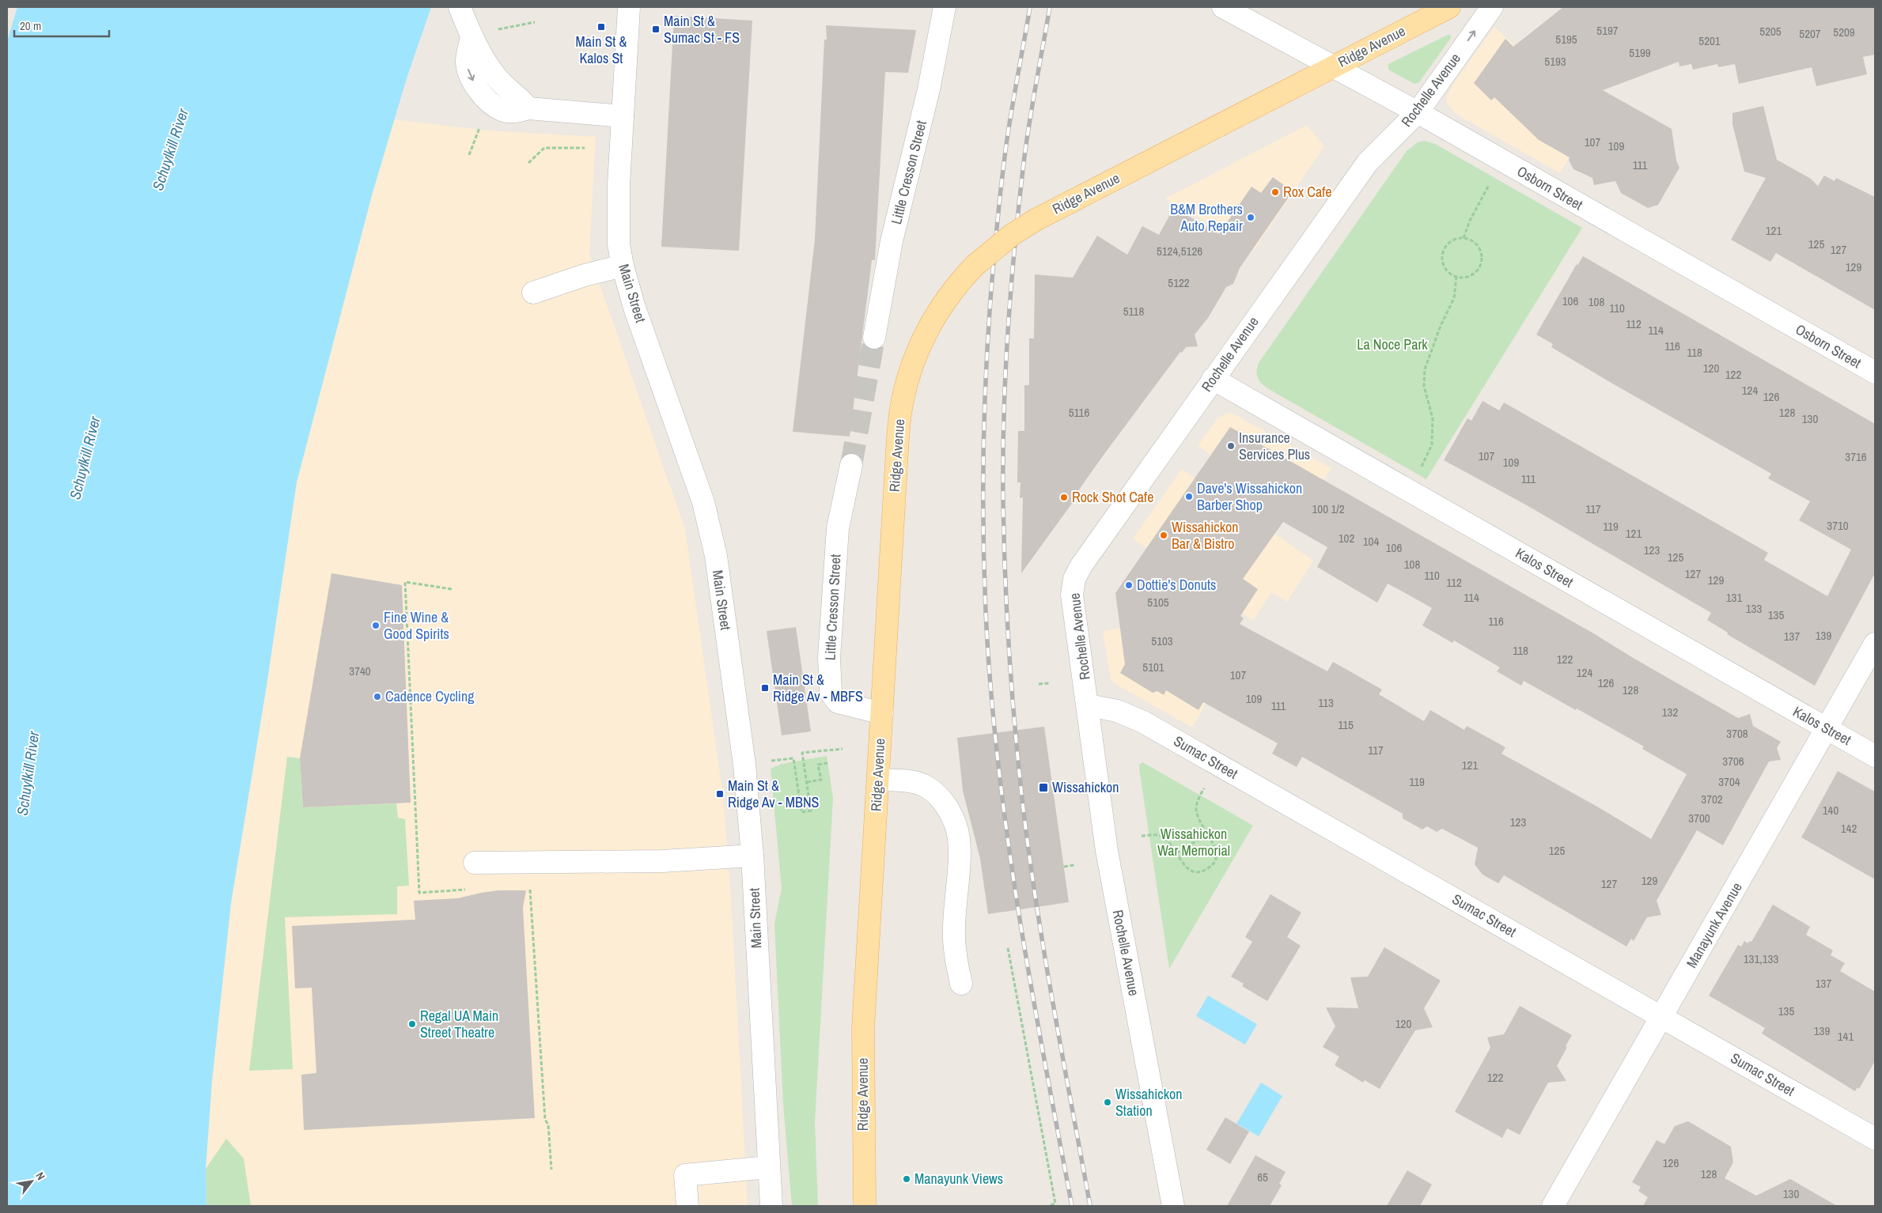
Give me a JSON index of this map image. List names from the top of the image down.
{
  "streets": {
    "main road": ["Ridge Avenue"],
    "street": [
      "Rochelle Avenue",
      "Little Cresson Street",
      "Osborn Street",
      "Main Street",
      "Kalos Street",
      "Sumac Street",
      "Manayunk Avenue"
    ]
  },
  "crossings": [
    ["Ridge Avenue", "Little Cresson Street"],
    ["Ridge Avenue", "Osborn Street"],
    ["Rochelle Avenue", "Osborn Street"],
    ["Rochelle Avenue", "Kalos Street"],
    ["Rochelle Avenue", "Sumac Street"],
    ["Kalos Street", "Manayunk Avenue"],
    ["Sumac Street", "Manayunk Avenue"]
  ],
  "water": ["Schuylkill River"],
  "parks": ["La Noce Park", "Wissahickon War Memorial"],
  "places": {
    "transit": [
      "Main St & Kalos St",
      "Main St & Sumac St - FS",
      "Main St & Ridge Av - MBFS",
      "Wissahickon",
      "Main St & Ridge Av - MBNS"
    ],
    "other": [
      "Rox Cafe",
      "B&M Brothers Auto Repair",
      "Insurance Services Plus",
      "Dave's Wissahickon Barber Shop",
      "Rock Shot Cafe",
      "Wissahickon Bar & Bistro",
      "Dottie's Donuts",
      "Fine Wine & Good Spirits",
      "Cadence Cycling",
      "Regal UA Main Street Theatre",
      "Wissahickon Station",
      "Manayunk Views"
    ]
  },
  "house_numbers": [
    "5197",
    "5205",
    "5209",
    "5207",
    "5195",
    "5201",
    "5199",
    "5193",
    "107",
    "109",
    "111",
    "121",
    "125",
    "127",
    "5124,5126",
    "129",
    "5122",
    "106",
    "108",
    "110",
    "5118",
    "112",
    "114",
    "116",
    "118",
    "120",
    "122",
    "124",
    "126",
    "5116",
    "128",
    "130",
    "107",
    "3716",
    "109",
    "111",
    "100 1/2",
    "117",
    "3710",
    "119",
    "121",
    "102",
    "104",
    "106",
    "123",
    "125",
    "108",
    "127",
    "110",
    "129",
    "112",
    "114",
    "131",
    "5105",
    "133",
    "135",
    "116",
    "139",
    "137",
    "5103",
    "118",
    "122",
    "5101",
    "3740",
    "124",
    "107",
    "126",
    "128",
    "109",
    "113",
    "111",
    "132",
    "115",
    "3708",
    "117",
    "3706",
    "121",
    "119",
    "3704",
    "3702",
    "140",
    "3700",
    "123",
    "142",
    "125",
    "129",
    "127",
    "131,133",
    "137",
    "135",
    "120",
    "139",
    "141",
    "122",
    "126",
    "128",
    "65",
    "130"
  ],
  "scale_bar": "20 m",
  "north": "top right"
}
